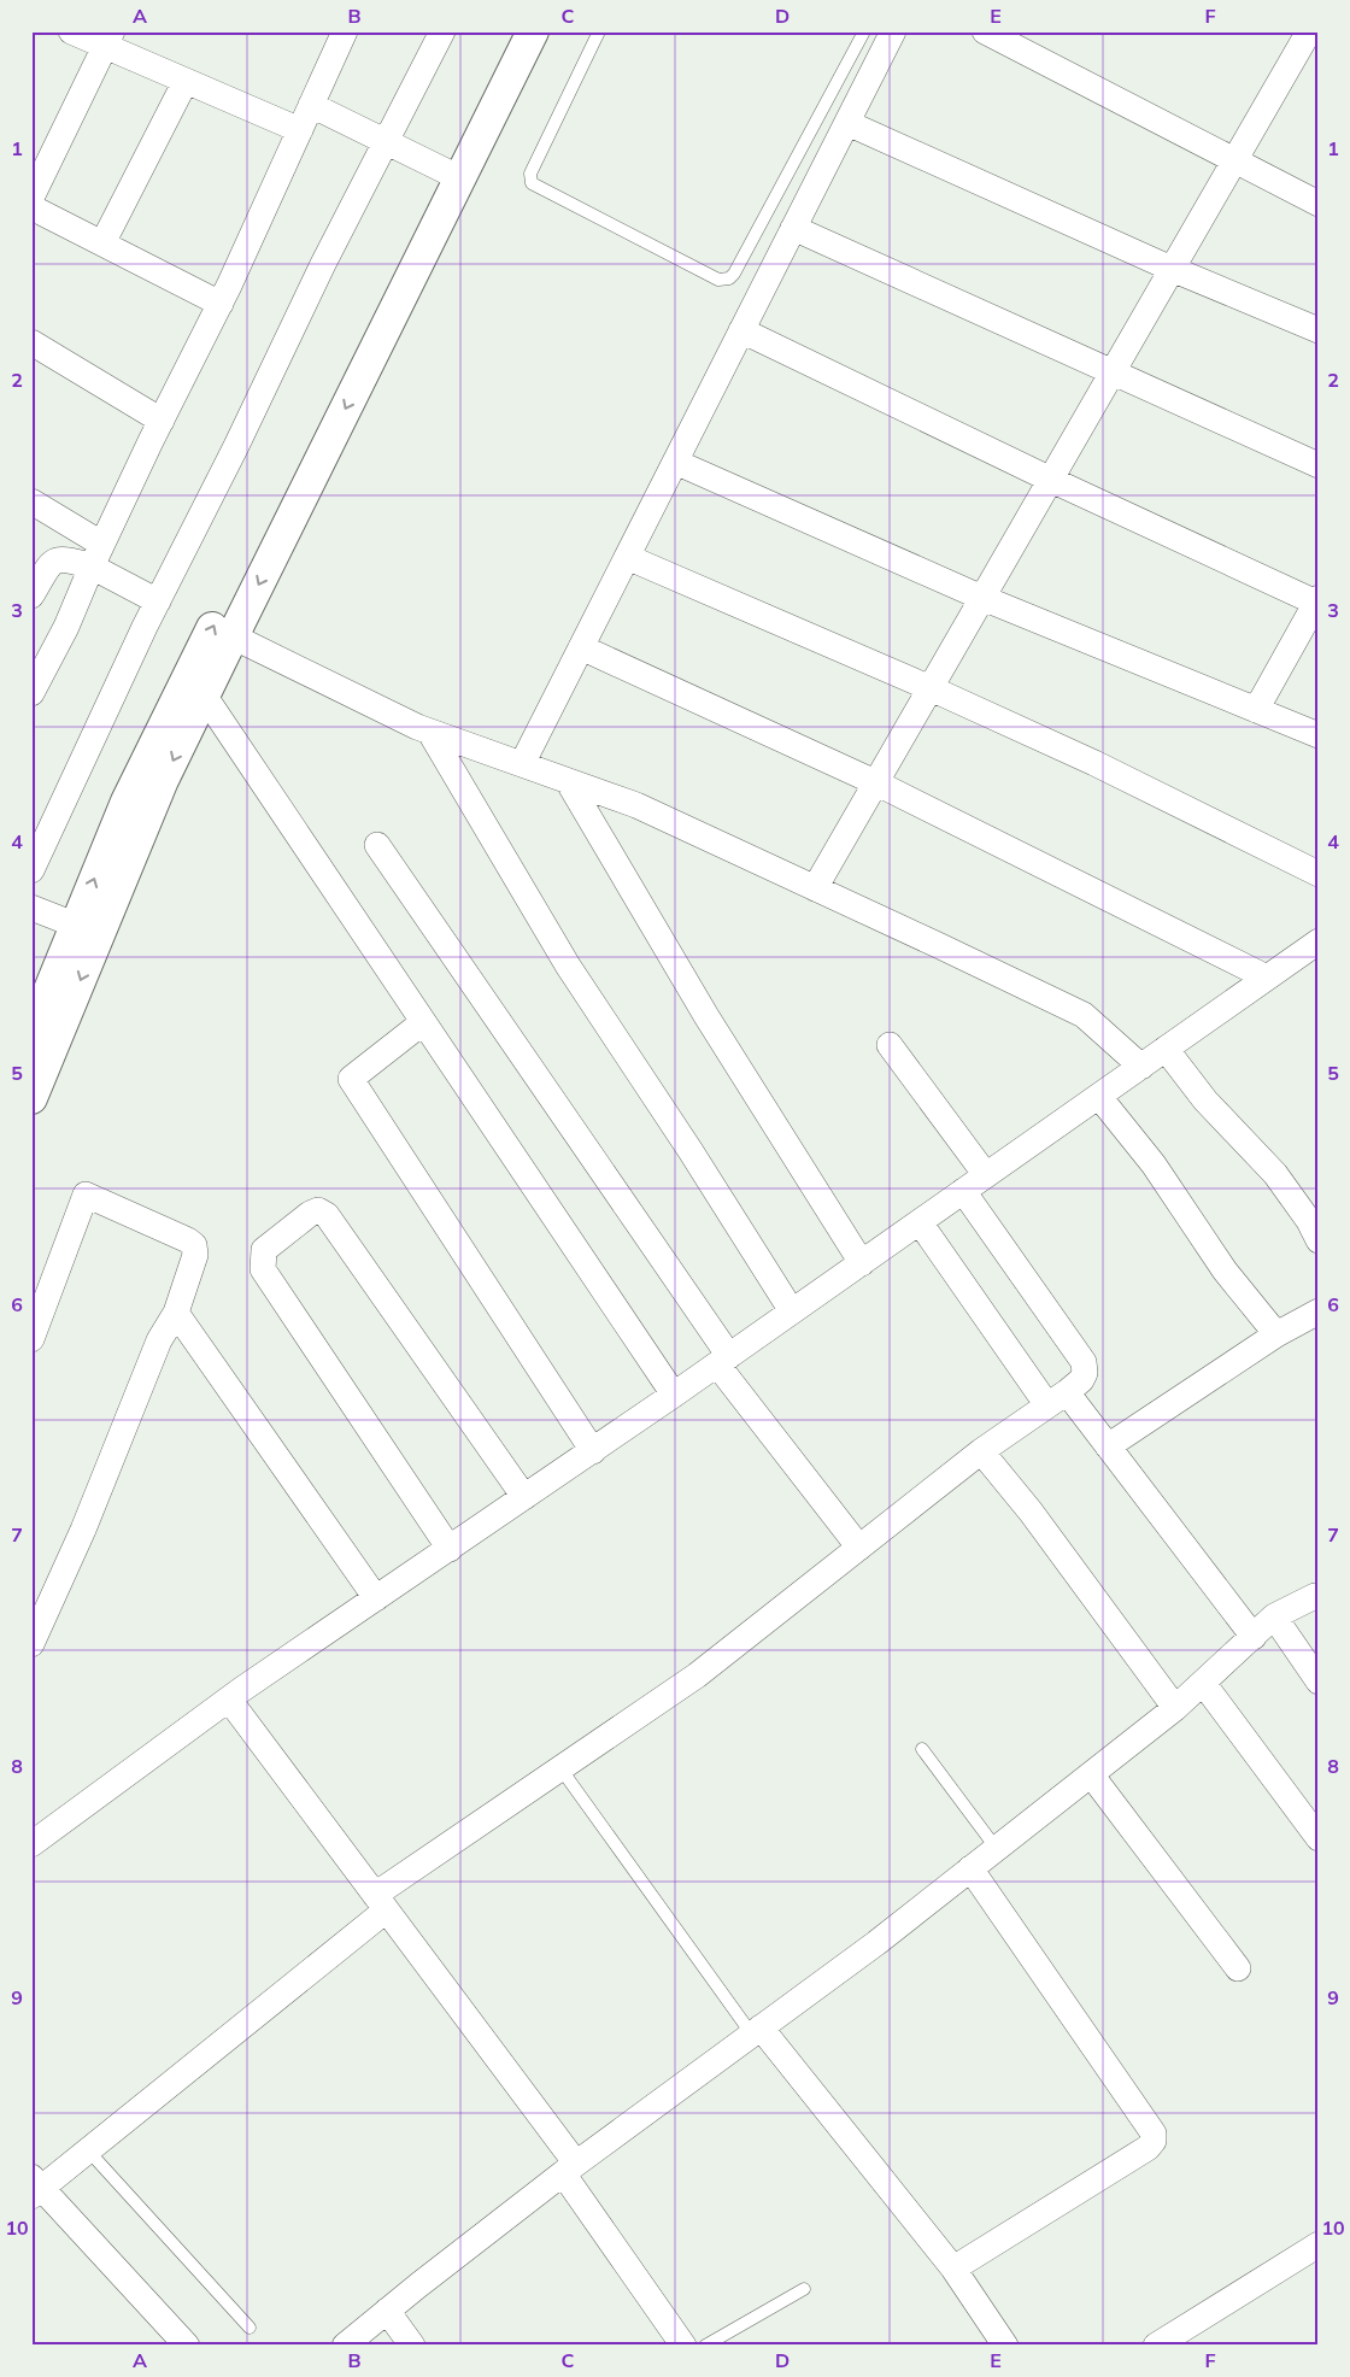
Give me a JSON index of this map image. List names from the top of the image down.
{
  "grid": {
    "columns": [
      "A",
      "B",
      "C",
      "D",
      "E",
      "F"
    ],
    "rows": [
      "1",
      "2",
      "3",
      "4",
      "5",
      "6",
      "7",
      "8",
      "9",
      "10"
    ]
  }
}
